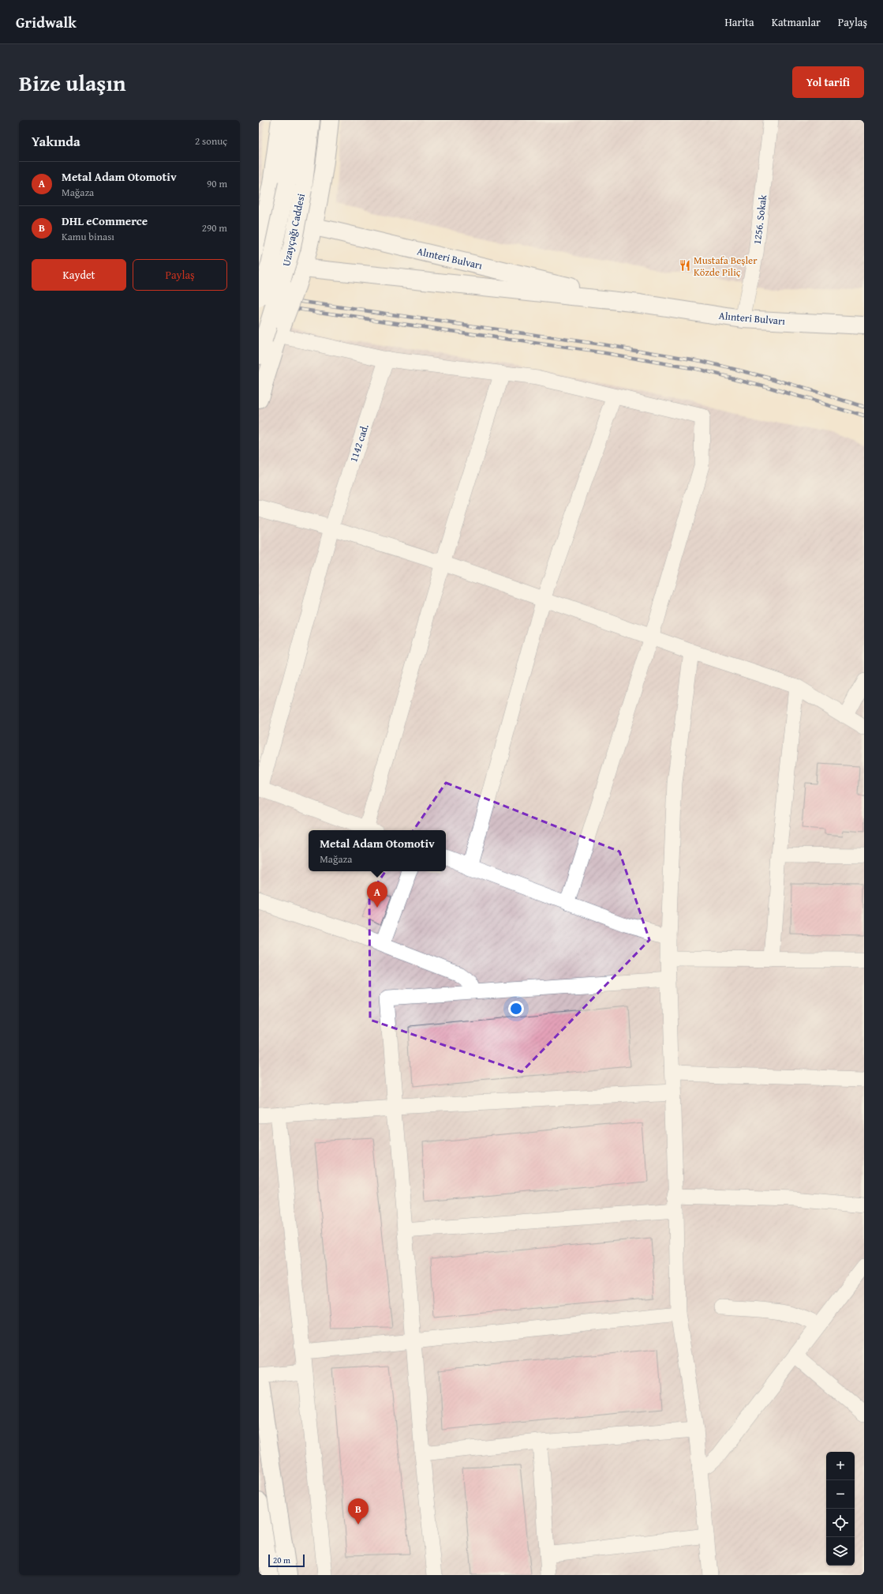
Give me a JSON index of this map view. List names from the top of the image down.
{
  "streets": {
    "main road": ["Uzayçağı Caddesi", "Alınteri Bulvarı"],
    "street": ["1256. Sokak", "1142 cad."]
  },
  "crossings": [
    ["1256. Sokak", "Alınteri Bulvarı"]
  ],
  "places": {
    "restaurant": ["Mustafa Beşler Közde Piliç"]
  },
  "scale_bar": "20 m",
  "page": {
    "header": "Gridwalk",
    "nav": ["Harita", "Katmanlar", "Paylaş"],
    "title": "Bize ulaşın",
    "buttons": [
      "Yol tarifi",
      ["Kaydet", "Paylaş"]
    ],
    "heading": ["Yakında", "2 sonuç"],
    "list": [
      {
        "mark": "A",
        "name": "Metal Adam Otomotiv",
        "note": "Mağaza",
        "value": "90 m"
      },
      {
        "mark": "B",
        "name": "DHL eCommerce",
        "note": "Kamu binası",
        "value": "290 m"
      }
    ],
    "popup": ["Metal Adam Otomotiv", "Mağaza"],
    "pins": ["A", "B"],
    "map_buttons": ["+", "−"],
    "scale": "20 m"
  }
}
